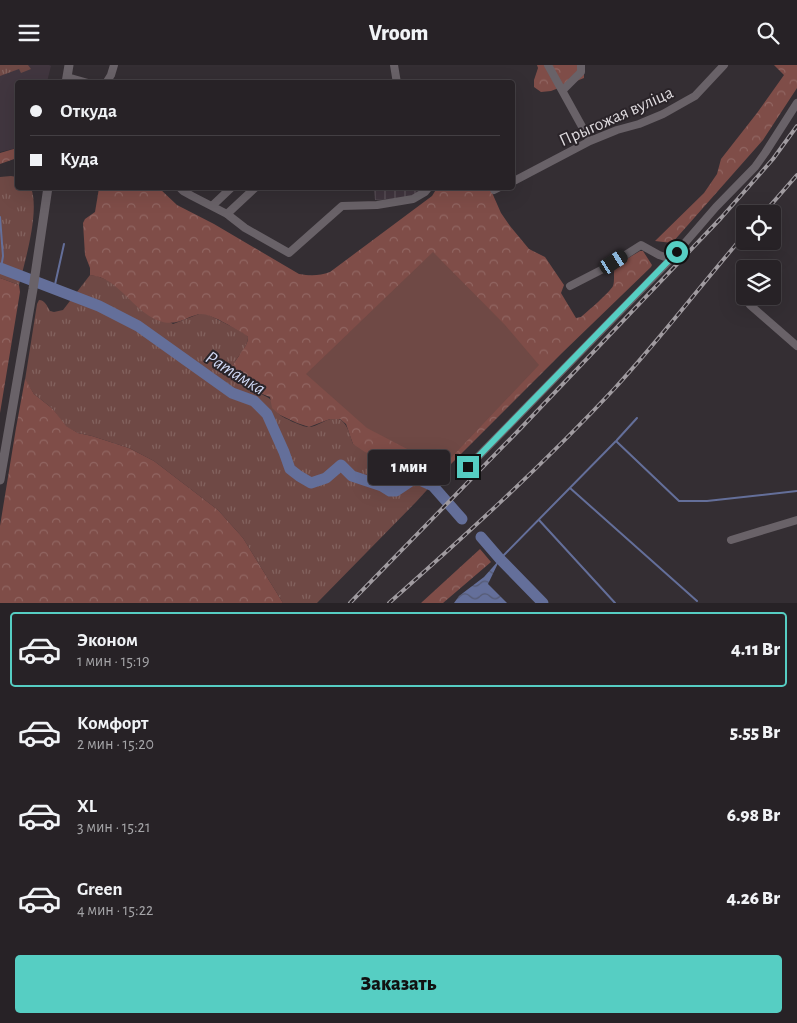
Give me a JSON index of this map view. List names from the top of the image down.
{
  "streets": {
    "street": ["Прыгожая вуліца"]
  },
  "water": ["Ратамка"],
  "page": {
    "header": "Vroom",
    "banner": ["Откуда", "Куда"],
    "bubble": "1 мин",
    "list": [
      {
        "name": "Эконом",
        "note": "1 мин · 15:19",
        "value": "4.11 Br"
      },
      {
        "name": "Комфорт",
        "note": "2 мин · 15:20",
        "value": "5.55 Br"
      },
      {
        "name": "XL",
        "note": "3 мин · 15:21",
        "value": "6.98 Br"
      },
      {
        "name": "Green",
        "note": "4 мин · 15:22",
        "value": "4.26 Br"
      }
    ],
    "buttons": "Заказать"
  }
}
